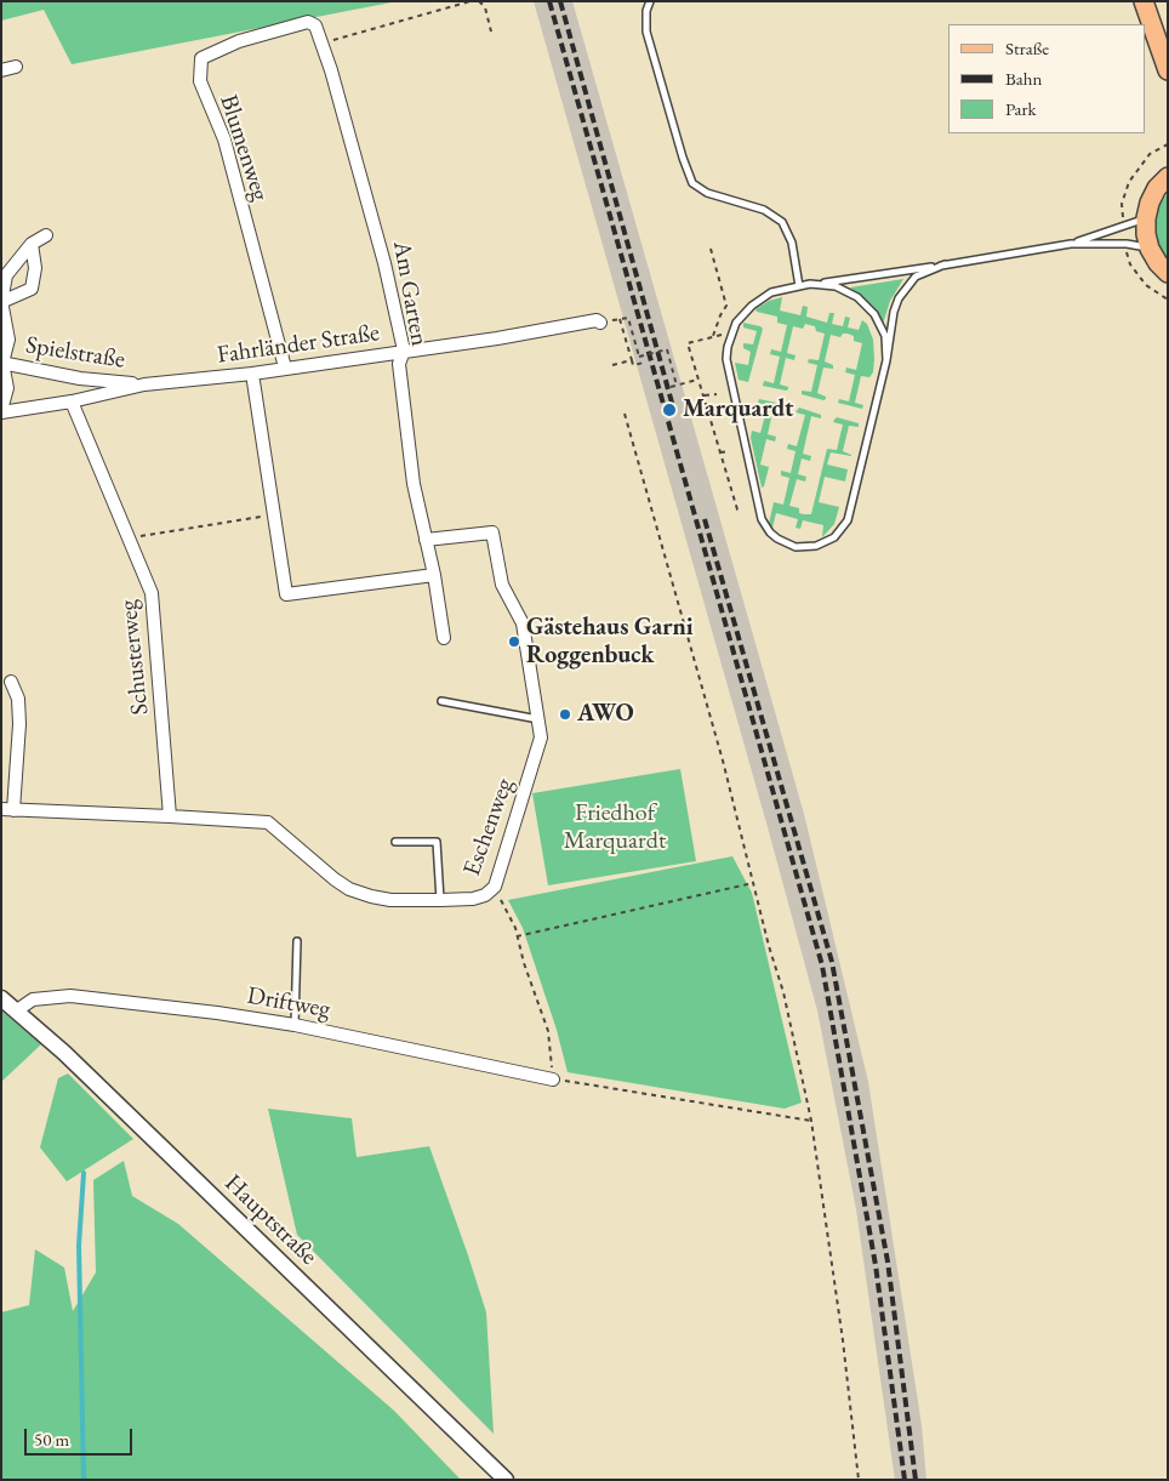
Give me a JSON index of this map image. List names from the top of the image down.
{
  "streets": {
    "street": [
      "Blumenweg",
      "Am Garten",
      "Fahrländer Straße",
      "Spielstraße",
      "Schusterweg",
      "Eschenweg",
      "Driftweg",
      "Hauptstraße"
    ]
  },
  "crossings": [
    ["Blumenweg", "Am Garten"],
    ["Blumenweg", "Fahrländer Straße"],
    ["Am Garten", "Fahrländer Straße"],
    ["Am Garten", "Eschenweg"],
    ["Fahrländer Straße", "Spielstraße"],
    ["Fahrländer Straße", "Schusterweg"],
    ["Schusterweg", "Eschenweg"],
    ["Driftweg", "Hauptstraße"]
  ],
  "parks": ["Friedhof Marquardt"],
  "places": ["Marquardt", "Gästehaus Garni Roggenbuck", "AWO"],
  "legend": ["Straße", "Bahn", "Park"],
  "scale_bar": "50 m"
}
